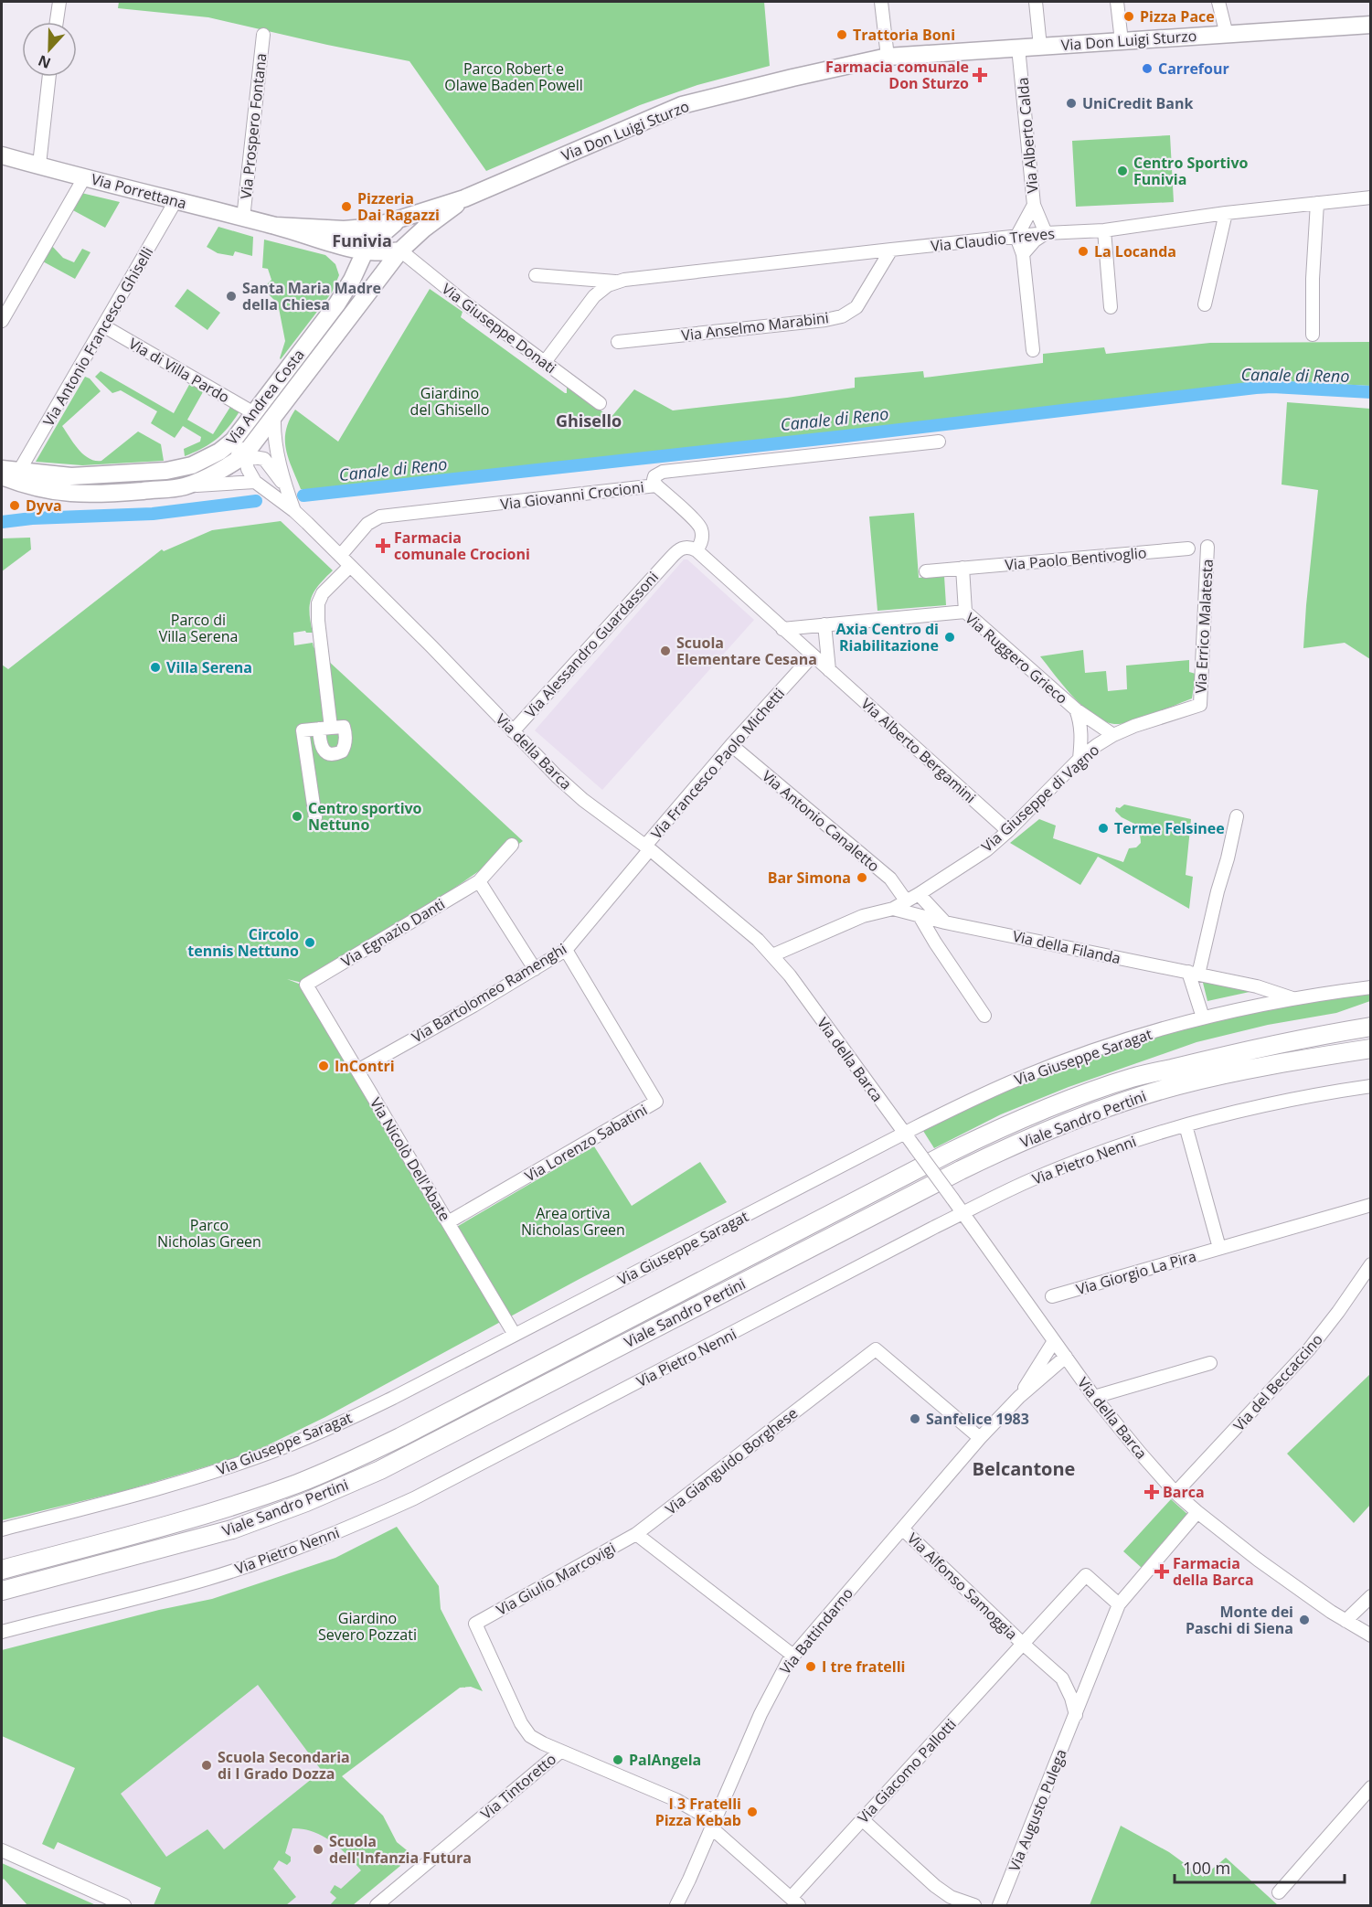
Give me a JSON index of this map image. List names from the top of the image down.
{
  "streets": {
    "highway": ["Viale Sandro Pertini"],
    "main road": ["Via Don Luigi Sturzo", "Via Porrettana", "Via Andrea Costa"],
    "street": [
      "Via Prospero Fontana",
      "Via Alberto Calda",
      "Via Claudio Treves",
      "Via Anselmo Marabini",
      "Via Giuseppe Donati",
      "Via Antonio Francesco Ghiselli",
      "Via di Villa Pardo",
      "Via Giovanni Crocioni",
      "Via Paolo Bentivoglio",
      "Via Errico Malatesta",
      "Via Alessandro Guardassoni",
      "Via Ruggero Grieco",
      "Via Alberto Bergamini",
      "Via della Barca",
      "Via Francesco Paolo Michetti",
      "Via Giuseppe di Vagno",
      "Via Antonio Canaletto",
      "Via Egnazio Danti",
      "Via della Filanda",
      "Via Bartolomeo Ramenghi",
      "Via Giuseppe Saragat",
      "Via Lorenzo Sabatini",
      "Via Nicolò Dell'Abate",
      "Via Pietro Nenni",
      "Via Giorgio La Pira",
      "Via del Beccaccino",
      "Via Gianguido Borghese",
      "Via Giulio Marcovigi",
      "Via Alfonso Samoggia",
      "Via Battindarno",
      "Via Giacomo Pallotti",
      "Via Tintoretto",
      "Via Augusto Pulega"
    ]
  },
  "crossings": [
    ["Via Don Luigi Sturzo", "Via Alberto Calda"],
    ["Via Don Luigi Sturzo", "Via Porrettana"],
    ["Via Don Luigi Sturzo", "Via Giuseppe Donati"],
    ["Via Don Luigi Sturzo", "Via Andrea Costa"],
    ["Via Prospero Fontana", "Via Porrettana"],
    ["Via Alberto Calda", "Via Claudio Treves"],
    ["Via Porrettana", "Via Giuseppe Donati"],
    ["Via Porrettana", "Via Antonio Francesco Ghiselli"],
    ["Via Porrettana", "Via Andrea Costa"],
    ["Via Claudio Treves", "Via Anselmo Marabini"],
    ["Via Claudio Treves", "Via Giuseppe Donati"],
    ["Via Giuseppe Donati", "Via Andrea Costa"],
    ["Via Antonio Francesco Ghiselli", "Via di Villa Pardo"],
    ["Via Antonio Francesco Ghiselli", "Via Andrea Costa"],
    ["Via di Villa Pardo", "Via Andrea Costa"],
    ["Via Andrea Costa", "Via della Barca"],
    ["Via Giovanni Crocioni", "Via della Barca"],
    ["Via Errico Malatesta", "Via Giuseppe di Vagno"],
    ["Via Alessandro Guardassoni", "Via Alberto Bergamini"],
    ["Via Alessandro Guardassoni", "Via della Barca"],
    ["Via Ruggero Grieco", "Via Alberto Bergamini"],
    ["Via Ruggero Grieco", "Via Giuseppe di Vagno"],
    ["Via Alberto Bergamini", "Via Francesco Paolo Michetti"],
    ["Via Alberto Bergamini", "Via Giuseppe di Vagno"],
    ["Via della Barca", "Via Francesco Paolo Michetti"],
    ["Via della Barca", "Via della Filanda"],
    ["Via della Barca", "Via Bartolomeo Ramenghi"],
    ["Via della Barca", "Via Giuseppe Saragat"],
    ["Via della Barca", "Via Pietro Nenni"],
    ["Via della Barca", "Via del Beccaccino"],
    ["Via della Barca", "Via Battindarno"],
    ["Via della Barca", "Via Augusto Pulega"],
    ["Via Francesco Paolo Michetti", "Via Antonio Canaletto"],
    ["Via Francesco Paolo Michetti", "Via Bartolomeo Ramenghi"],
    ["Via Giuseppe di Vagno", "Via della Filanda"],
    ["Via Antonio Canaletto", "Via della Filanda"],
    ["Via Egnazio Danti", "Via Nicolò Dell'Abate"],
    ["Via della Filanda", "Via Giuseppe Saragat"],
    ["Via Bartolomeo Ramenghi", "Via Lorenzo Sabatini"],
    ["Via Bartolomeo Ramenghi", "Via Nicolò Dell'Abate"],
    ["Via Giuseppe Saragat", "Via Nicolò Dell'Abate"],
    ["Via Lorenzo Sabatini", "Via Nicolò Dell'Abate"],
    ["Via Gianguido Borghese", "Via Giulio Marcovigi"],
    ["Via Gianguido Borghese", "Via Battindarno"],
    ["Via Giulio Marcovigi", "Via Tintoretto"],
    ["Via Alfonso Samoggia", "Via Battindarno"],
    ["Via Alfonso Samoggia", "Via Giacomo Pallotti"],
    ["Via Giacomo Pallotti", "Via Augusto Pulega"]
  ],
  "districts": ["Funivia", "Ghisello", "Belcantone"],
  "water": ["Canale di Reno"],
  "parks": [
    "Parco Robert e Olawe Baden Powell",
    "Giardino del Ghisello",
    "Parco di Villa Serena",
    "Area ortiva Nicholas Green",
    "Parco Nicholas Green",
    "Giardino Severo Pozzati"
  ],
  "places": {
    "other": [
      "Pizza Pace",
      "Trattoria Boni",
      "Carrefour",
      "UniCredit Bank",
      "Centro Sportivo Funivia",
      "Pizzeria Dai Ragazzi",
      "La Locanda",
      "Santa Maria Madre della Chiesa",
      "Dyva",
      "Axia Centro di Riabilitazione",
      "Scuola Elementare Cesana",
      "Villa Serena",
      "Centro sportivo Nettuno",
      "Terme Felsinee",
      "Bar Simona",
      "Circolo tennis Nettuno",
      "InContri",
      "Sanfelice 1983",
      "Monte dei Paschi di Siena",
      "I tre fratelli",
      "PalAngela",
      "Scuola Secondaria di I Grado Dozza",
      "I 3 Fratelli Pizza Kebab",
      "Scuola dell'Infanzia Futura"
    ],
    "health": [
      "Farmacia comunale Don Sturzo",
      "Farmacia comunale Crocioni",
      "Barca",
      "Farmacia della Barca"
    ]
  },
  "scale_bar": "100 m",
  "north": "bottom"
}
